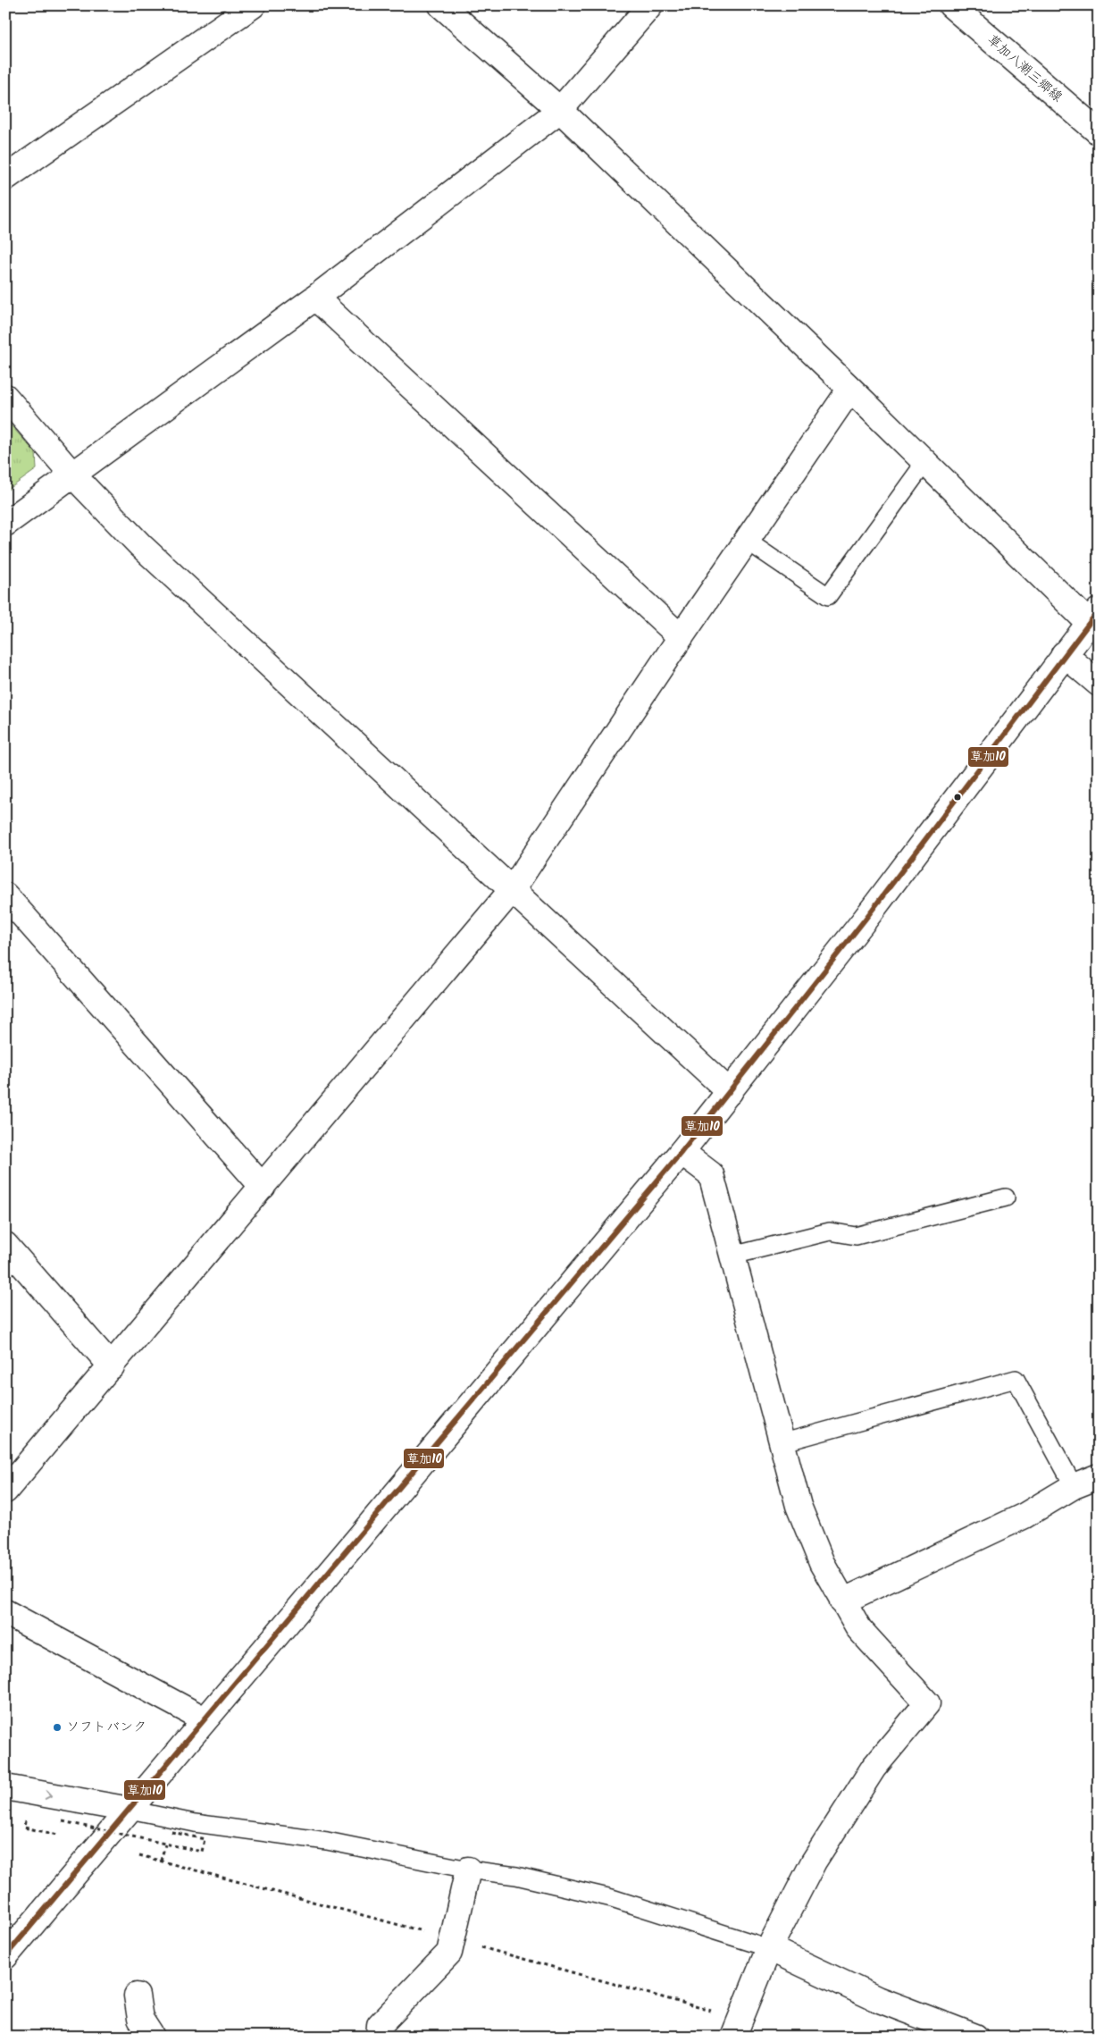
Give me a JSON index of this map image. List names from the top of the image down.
{
  "streets": {
    "street": ["草加八潮三郷線"]
  },
  "places": ["ソフトバンク"],
  "lines": ["transit line 草加10"]
}
